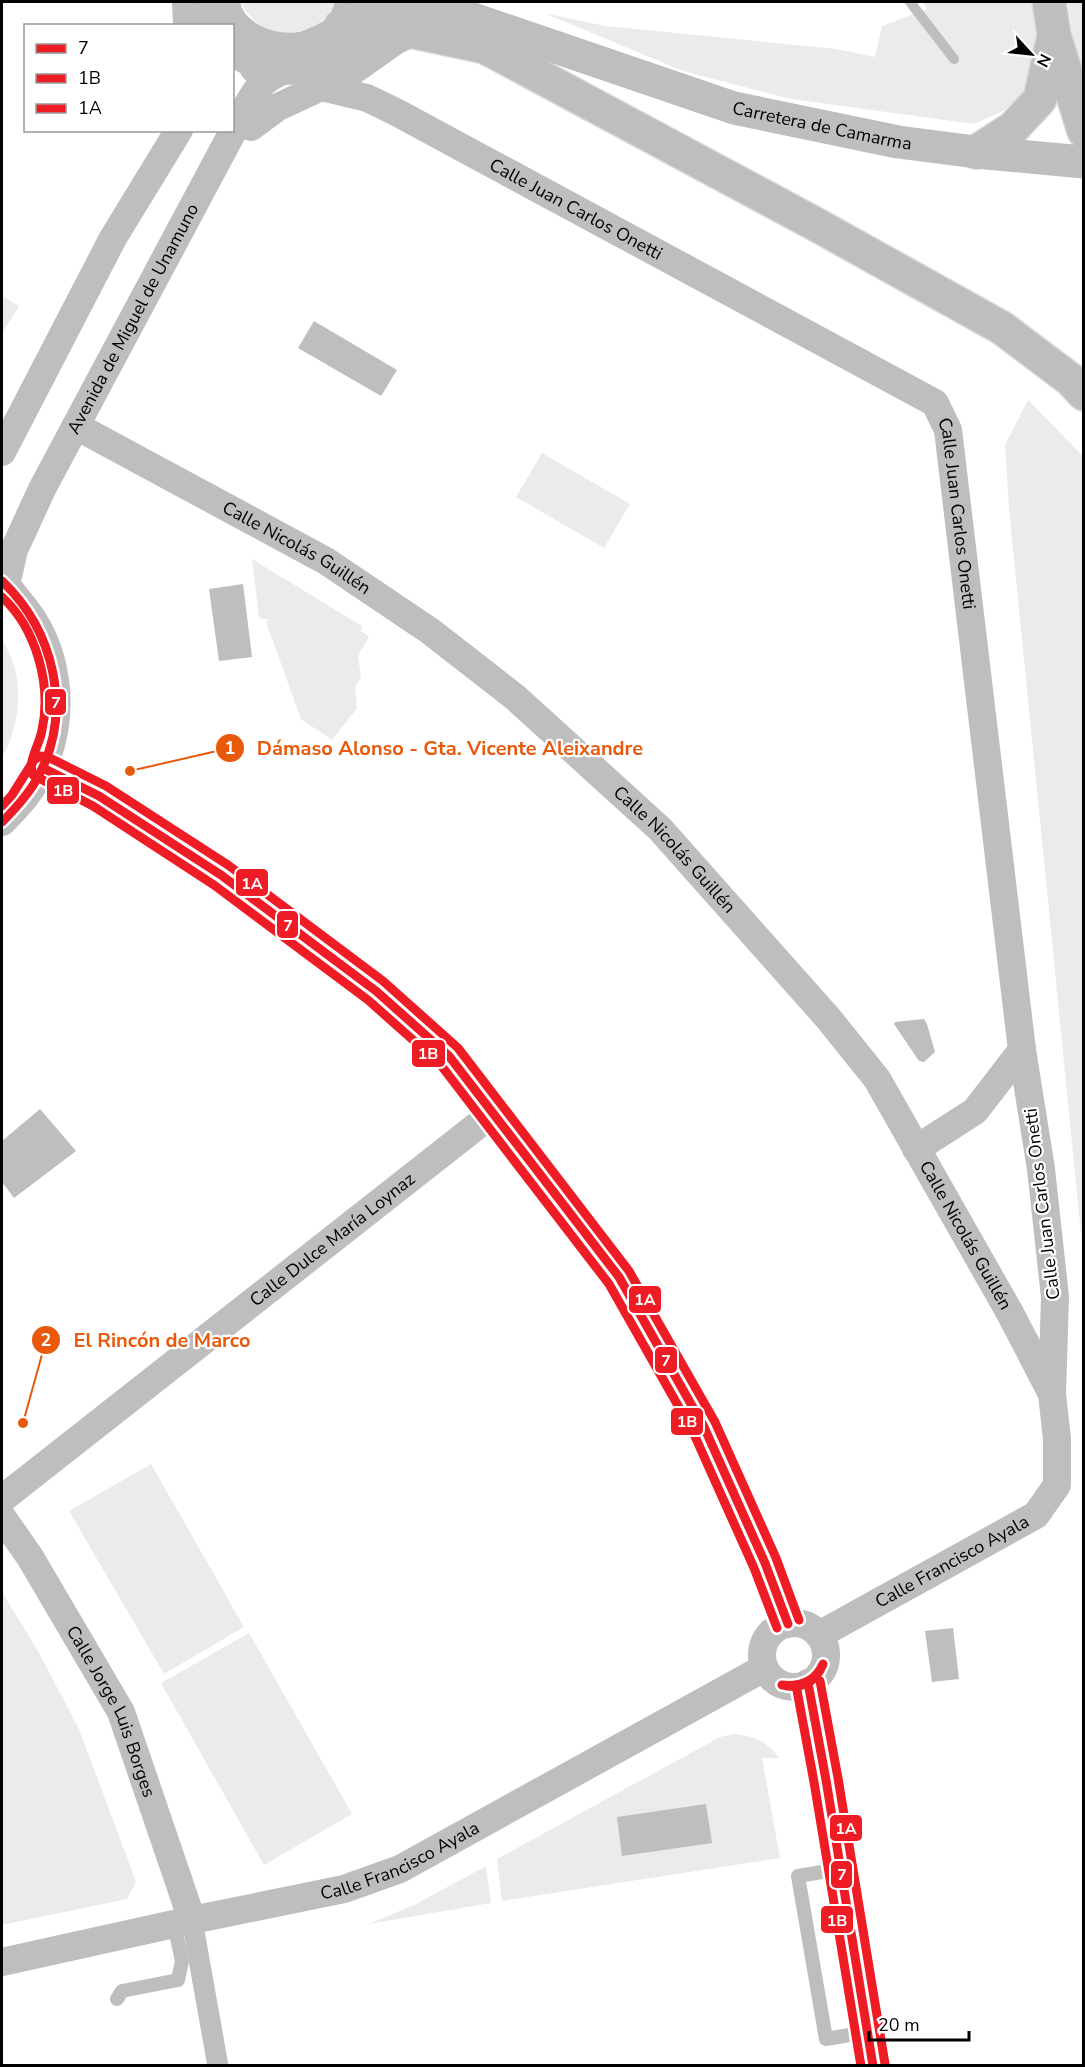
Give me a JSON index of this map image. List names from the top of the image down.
{
  "streets": {
    "main road": ["Carretera de Camarma"],
    "street": [
      "Calle Juan Carlos Onetti",
      "Avenida de Miguel de Unamuno",
      "Calle Nicolás Guillén",
      "Calle Dulce María Loynaz",
      "Calle Francisco Ayala",
      "Calle Jorge Luis Borges"
    ]
  },
  "crossings": [
    ["Calle Juan Carlos Onetti", "Avenida de Miguel de Unamuno"],
    ["Calle Juan Carlos Onetti", "Calle Nicolás Guillén"],
    ["Calle Juan Carlos Onetti", "Calle Francisco Ayala"],
    ["Avenida de Miguel de Unamuno", "Calle Nicolás Guillén"],
    ["Calle Nicolás Guillén", "Calle Francisco Ayala"],
    ["Calle Francisco Ayala", "Calle Jorge Luis Borges"]
  ],
  "places": ["Dámaso Alonso - Gta. Vicente Aleixandre", "El Rincón de Marco"],
  "lines": ["transit line 7", "transit line 1B", "transit line 1A"],
  "legend": ["7", "1B", "1A"],
  "scale_bar": "20 m",
  "north": "bottom right"
}
